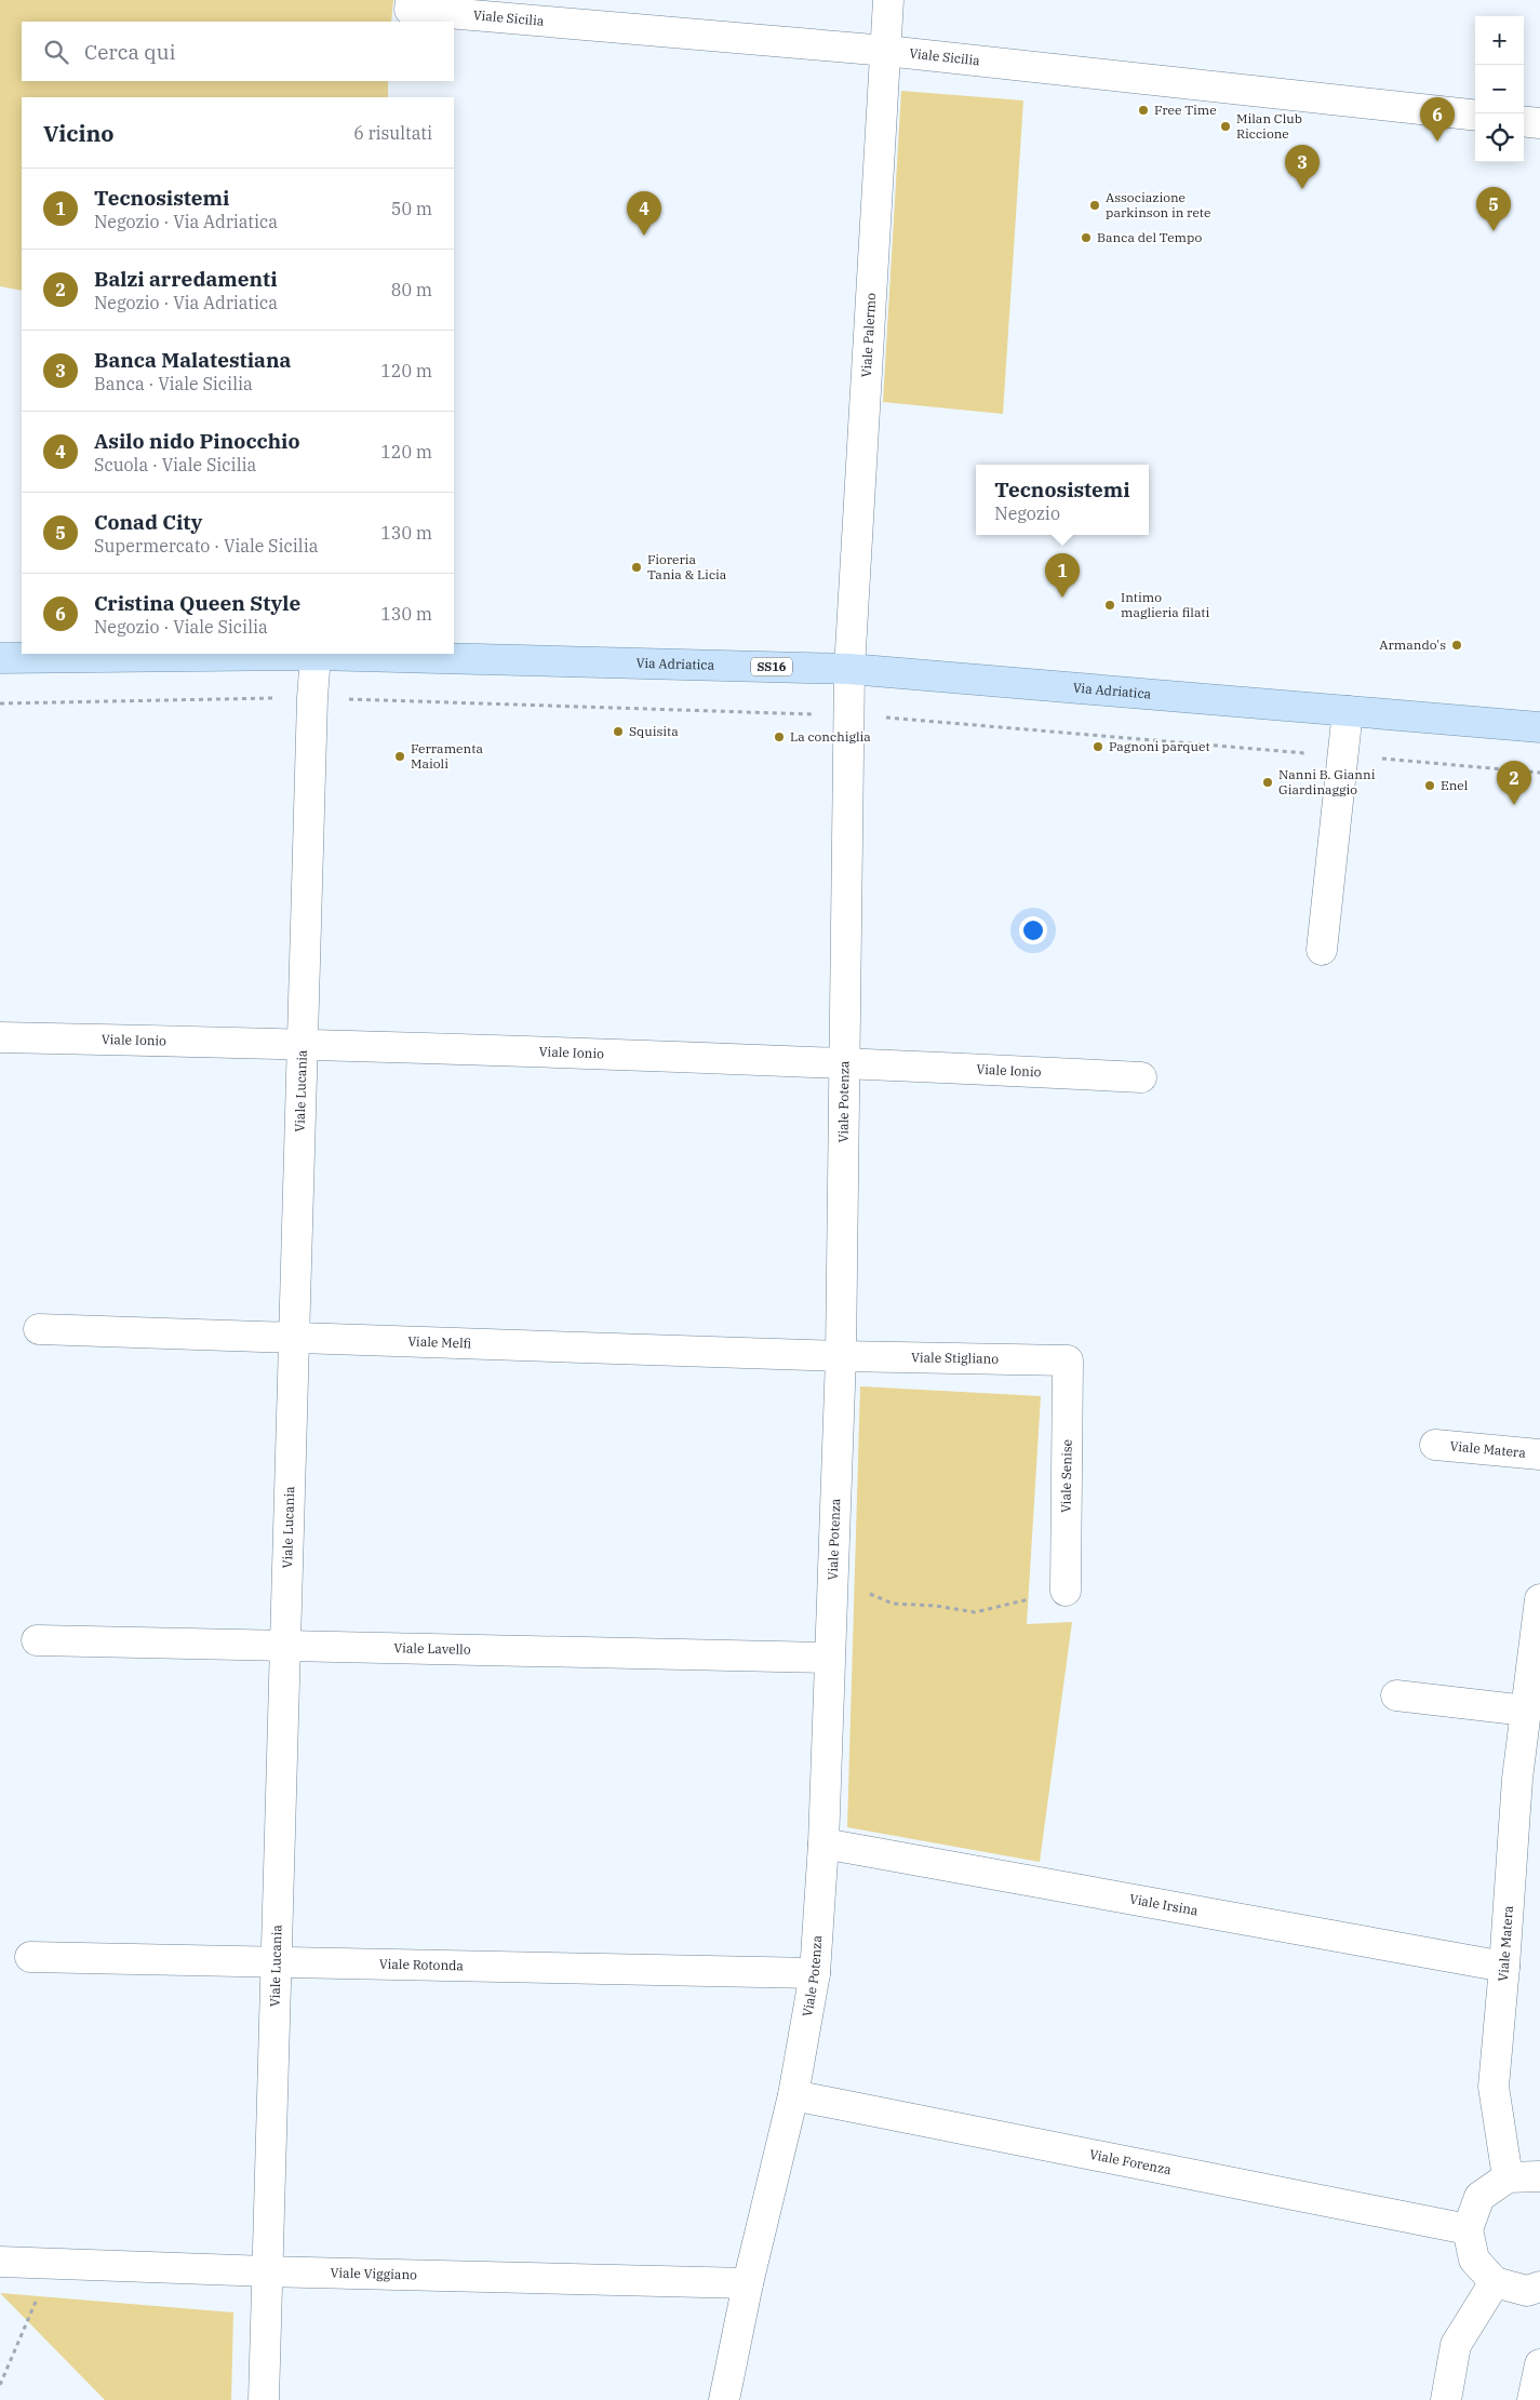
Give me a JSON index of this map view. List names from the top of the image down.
{
  "streets": {
    "main road": ["Via Adriatica", "SS16"],
    "street": [
      "Viale Sicilia",
      "Viale Palermo",
      "Viale Ionio",
      "Viale Lucania",
      "Viale Potenza",
      "Viale Melfi",
      "Viale Stigliano",
      "Viale Matera",
      "Viale Senise",
      "Viale Lavello",
      "Viale Irsina",
      "Viale Rotonda",
      "Viale Forenza",
      "Viale Viggiano"
    ]
  },
  "crossings": [
    ["Viale Sicilia", "Viale Palermo"],
    ["Viale Palermo", "Via Adriatica"],
    ["Viale Palermo", "Viale Potenza"],
    ["Via Adriatica", "Viale Lucania"],
    ["Via Adriatica", "Viale Potenza"],
    ["Viale Ionio", "Viale Lucania"],
    ["Viale Ionio", "Viale Potenza"],
    ["Viale Lucania", "Viale Melfi"],
    ["Viale Lucania", "Viale Lavello"],
    ["Viale Lucania", "Viale Rotonda"],
    ["Viale Lucania", "Viale Viggiano"],
    ["Viale Potenza", "Viale Melfi"],
    ["Viale Potenza", "Viale Stigliano"],
    ["Viale Potenza", "Viale Lavello"],
    ["Viale Potenza", "Viale Irsina"],
    ["Viale Potenza", "Viale Rotonda"],
    ["Viale Potenza", "Viale Forenza"],
    ["Viale Potenza", "Viale Viggiano"],
    ["Viale Melfi", "Viale Stigliano"],
    ["Viale Stigliano", "Viale Senise"],
    ["Viale Matera", "Viale Irsina"]
  ],
  "places": [
    "Free Time",
    "Milan Club Riccione",
    "Associazione parkinson in rete",
    "Banca del Tempo",
    "Fioreria Tania & Licia",
    "Intimo maglieria filati",
    "Armando's",
    "Squisita",
    "La conchiglia",
    "Pagnoni parquet",
    "Ferramenta Maioli",
    "Nanni B. Gianni Giardinaggio",
    "Enel"
  ],
  "page": {
    "map_buttons": ["+", "−"],
    "search": "Cerca qui",
    "pins": [
      "6",
      "3",
      "5",
      "4",
      "1",
      "2"
    ],
    "heading": ["Vicino", "6 risultati"],
    "list": [
      {
        "mark": "1",
        "name": "Tecnosistemi",
        "note": "Negozio · Via Adriatica",
        "value": "50 m"
      },
      {
        "mark": "2",
        "name": "Balzi arredamenti",
        "note": "Negozio · Via Adriatica",
        "value": "80 m"
      },
      {
        "mark": "3",
        "name": "Banca Malatestiana",
        "note": "Banca · Viale Sicilia",
        "value": "120 m"
      },
      {
        "mark": "4",
        "name": "Asilo nido Pinocchio",
        "note": "Scuola · Viale Sicilia",
        "value": "120 m"
      },
      {
        "mark": "5",
        "name": "Conad City",
        "note": "Supermercato · Viale Sicilia",
        "value": "130 m"
      },
      {
        "mark": "6",
        "name": "Cristina Queen Style",
        "note": "Negozio · Viale Sicilia",
        "value": "130 m"
      }
    ],
    "popup": ["Tecnosistemi", "Negozio"]
  }
}
